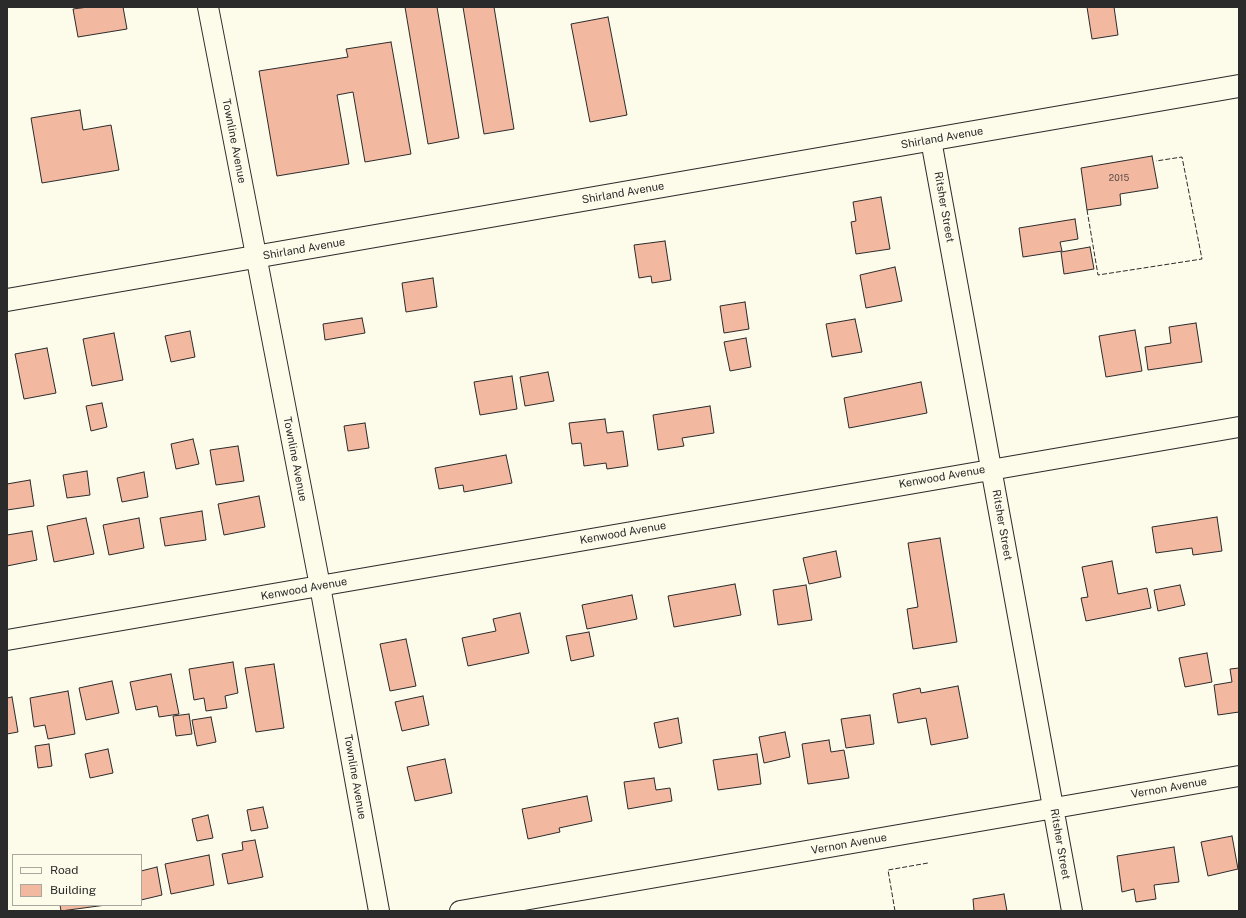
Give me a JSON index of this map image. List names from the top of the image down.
{
  "streets": {
    "street": [
      "Shirland Avenue",
      "Townline Avenue",
      "Ritsher Street",
      "Kenwood Avenue",
      "Vernon Avenue"
    ]
  },
  "crossings": [
    ["Shirland Avenue", "Townline Avenue"],
    ["Shirland Avenue", "Ritsher Street"],
    ["Townline Avenue", "Kenwood Avenue"],
    ["Ritsher Street", "Kenwood Avenue"],
    ["Ritsher Street", "Vernon Avenue"]
  ],
  "house_numbers": ["2015"],
  "legend": ["Road", "Building"]
}
